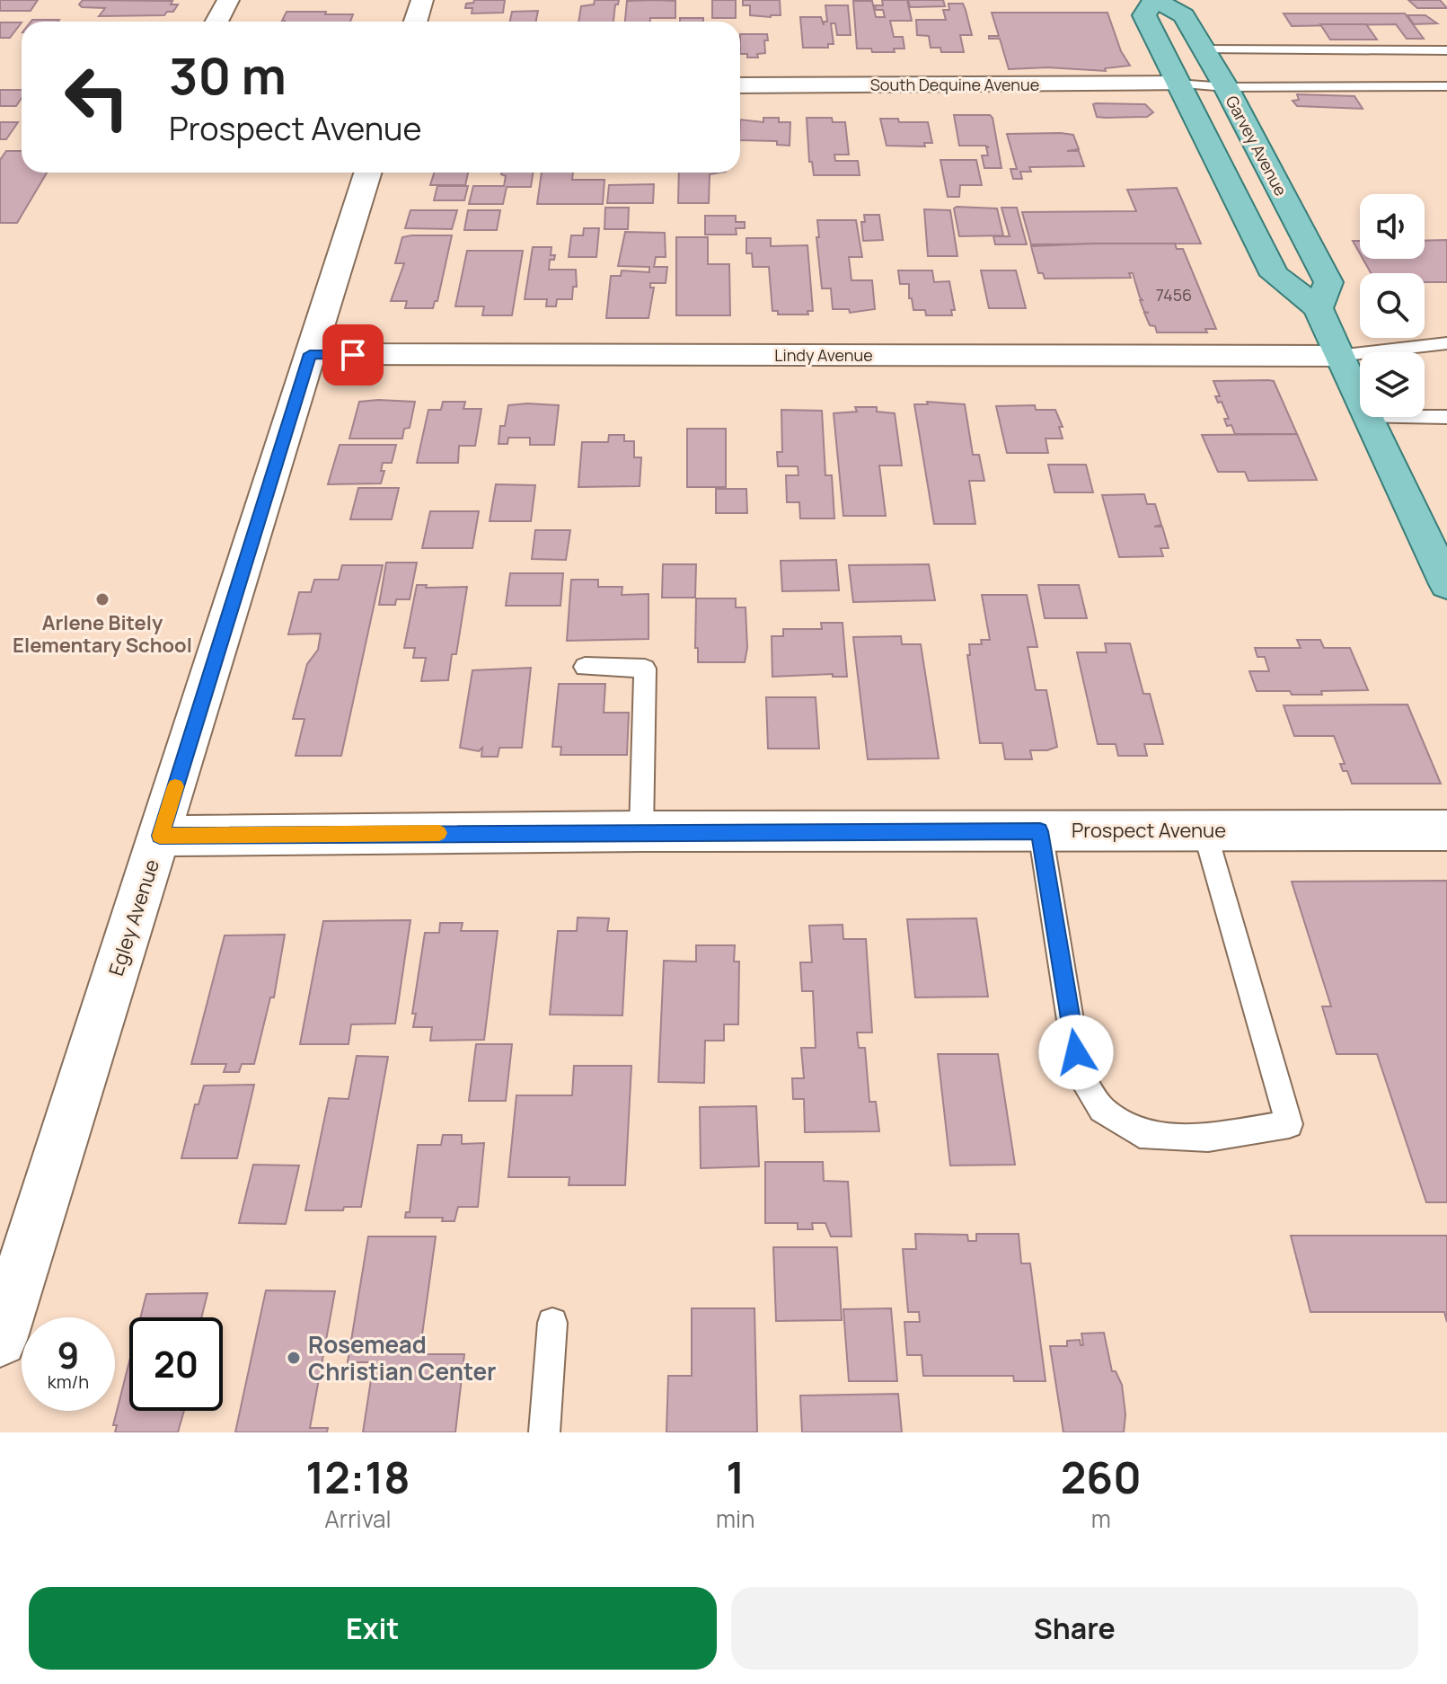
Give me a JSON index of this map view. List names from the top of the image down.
{
  "streets": {
    "main road": ["Garvey Avenue"],
    "street": [
      "South Dequine Avenue",
      "Lindy Avenue",
      "Prospect Avenue",
      "Egley Avenue"
    ]
  },
  "crossings": [
    ["South Dequine Avenue", "Garvey Avenue"],
    ["Garvey Avenue", "Lindy Avenue"],
    ["Lindy Avenue", "Egley Avenue"],
    ["Prospect Avenue", "Egley Avenue"]
  ],
  "places": ["Arlene Bitely Elementary School", "Rosemead Christian Center"],
  "house_numbers": ["7456"],
  "page": {
    "turn": ["30 m", "Prospect Avenue"],
    "speed": "9 km/h",
    "limit": "20",
    "eta": [
      "12:18",
      "Arrival",
      "1",
      "min",
      "260",
      "m"
    ],
    "buttons": ["Exit", "Share"]
  }
}
